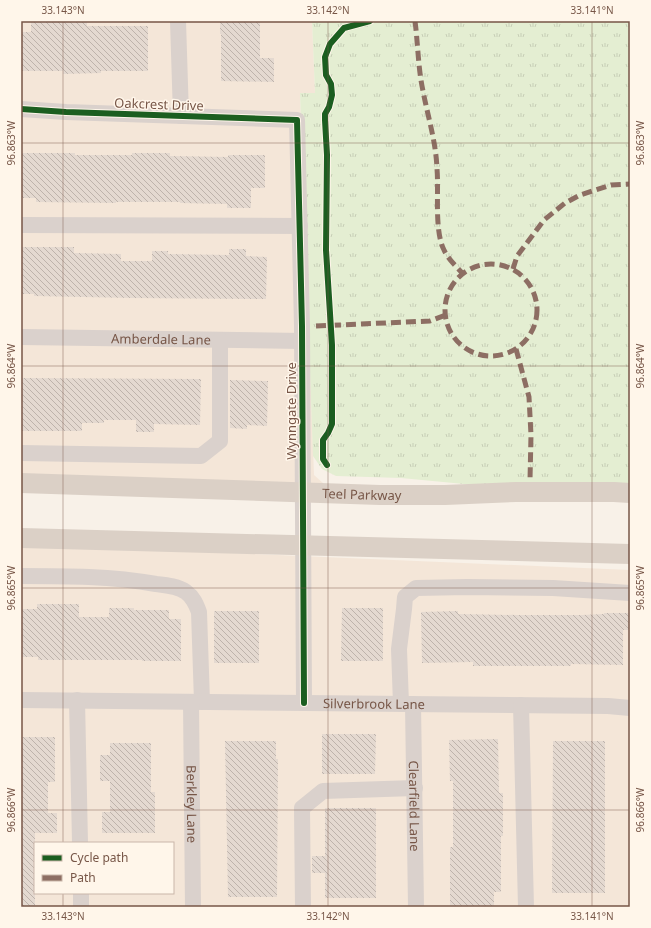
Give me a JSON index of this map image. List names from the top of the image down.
{
  "streets": {
    "main road": ["Teel Parkway"],
    "street": [
      "Oakcrest Drive",
      "Amberdale Lane",
      "Wynngate Drive",
      "Silverbrook Lane",
      "Berkley Lane",
      "Clearfield Lane"
    ]
  },
  "crossings": [
    ["Oakcrest Drive", "Wynngate Drive"],
    ["Amberdale Lane", "Wynngate Drive"],
    ["Wynngate Drive", "Teel Parkway"],
    ["Wynngate Drive", "Silverbrook Lane"],
    ["Silverbrook Lane", "Berkley Lane"],
    ["Silverbrook Lane", "Clearfield Lane"]
  ],
  "legend": ["Cycle path", "Path"],
  "coordinates": [
    "33.143°N",
    "33.142°N",
    "33.141°N",
    "96.863°W",
    "96.864°W",
    "96.865°W",
    "96.866°W"
  ]
}
